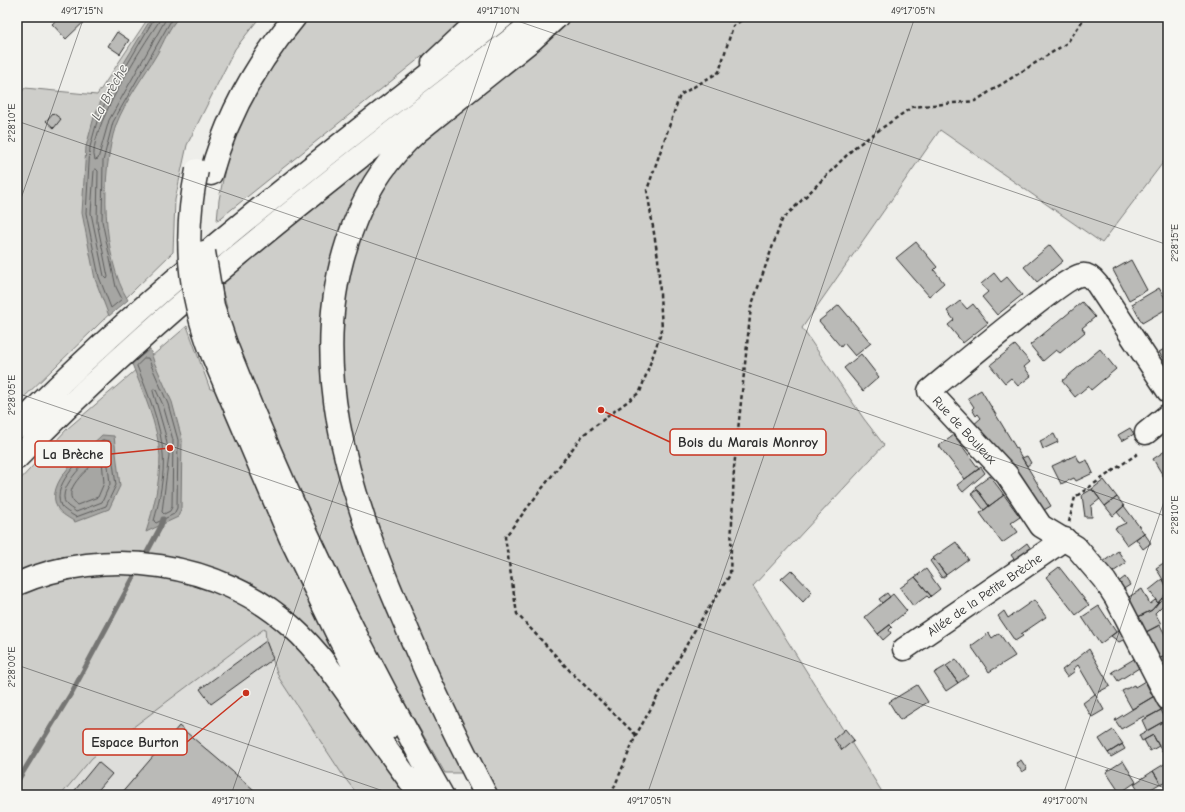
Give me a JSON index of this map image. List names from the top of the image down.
{
  "streets": {
    "main road": ["Rue de Bouleux", "Allée de la Petite Brèche"]
  },
  "crossings": [
    ["Rue de Bouleux", "Allée de la Petite Brèche"]
  ],
  "water": ["La Brèche"],
  "places": ["Bois du Marais Monroy", "La Brèche", "Espace Burton"],
  "coordinates": [
    "49°17'15\"N",
    "49°17'10\"N",
    "49°17'05\"N",
    "2°28'10\"E",
    "2°28'15\"E",
    "2°28'05\"E",
    "2°28'00\"E",
    "49°17'00\"N"
  ]
}
